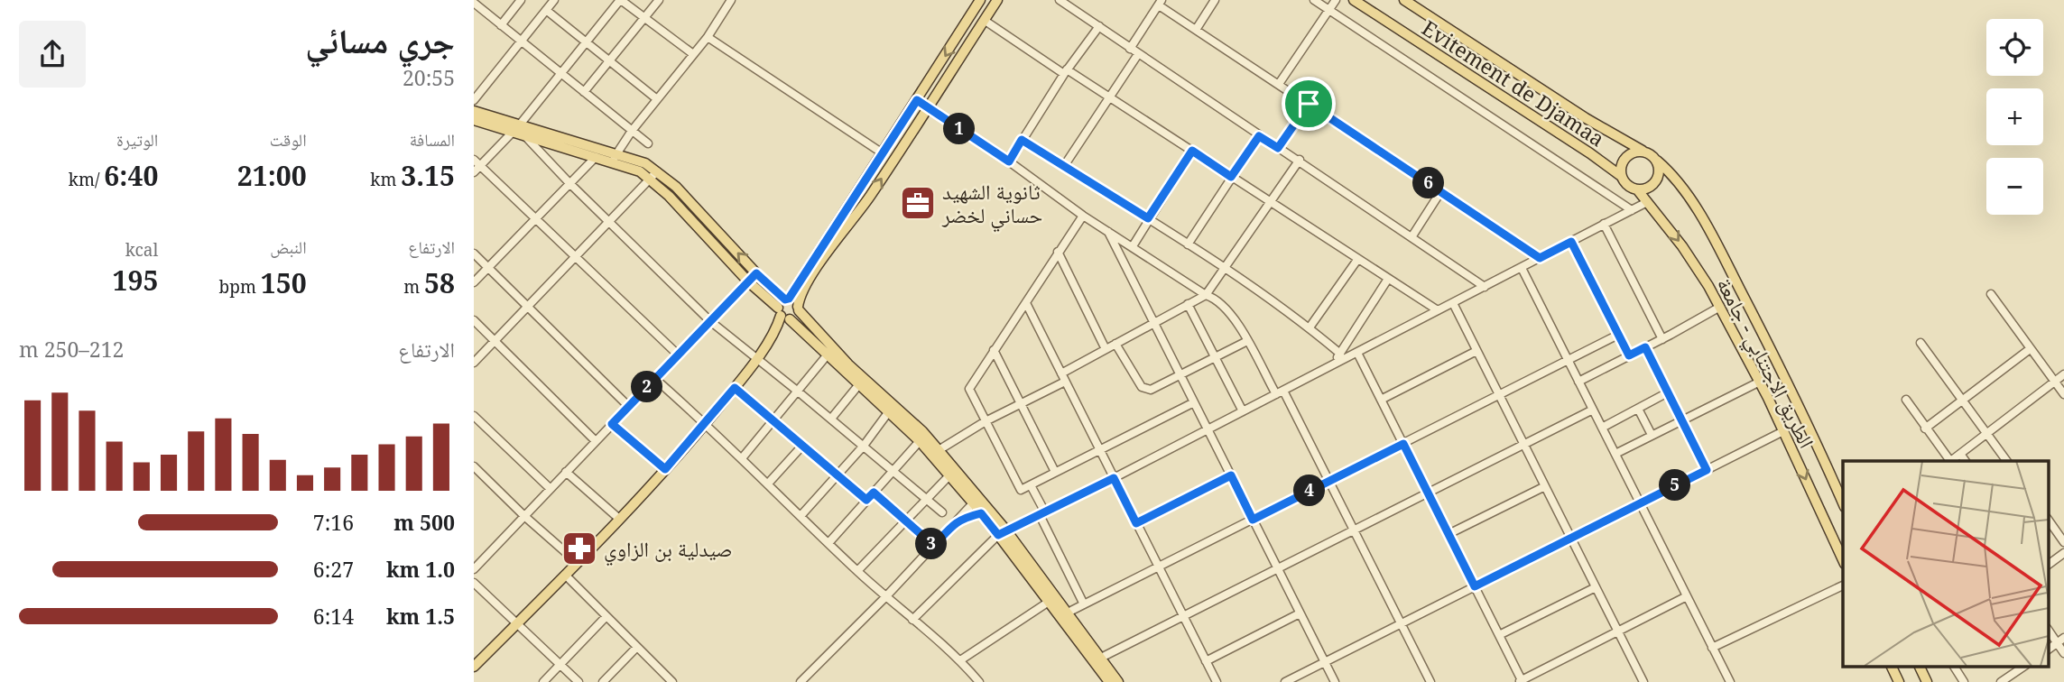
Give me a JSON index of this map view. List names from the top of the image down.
{
  "streets": {
    "main road": ["Evitement de Djamaa", "الطريق الاجتنابي - جامعة"]
  },
  "crossings": [
    ["Evitement de Djamaa", "الطريق الاجتنابي - جامعة"]
  ],
  "places": {
    "office": ["ثانوية الشهيد حساني لخضر"],
    "pharmacy": ["صيدلية بن الزاوي"]
  },
  "page": {
    "heading": ["جري مسائي", "20:55"],
    "map_buttons": ["+", "−"],
    "stats": [
      ["المسافة", "3.15 km"],
      ["الوقت", "21:00"],
      ["الوتيرة", "6:40 /km"],
      ["الارتفاع", "58 m"],
      ["النبض", "150 bpm"],
      ["kcal", "195"]
    ],
    "pins": [
      "1",
      "6",
      "2",
      "5",
      "4",
      "3"
    ],
    "chart": ["الارتفاع", "212–250 m"],
    "list": [
      {
        "name": "500 m",
        "note": "7:16"
      },
      {
        "name": "1.0 km",
        "note": "6:27"
      },
      {
        "name": "1.5 km",
        "note": "6:14"
      }
    ]
  }
}
